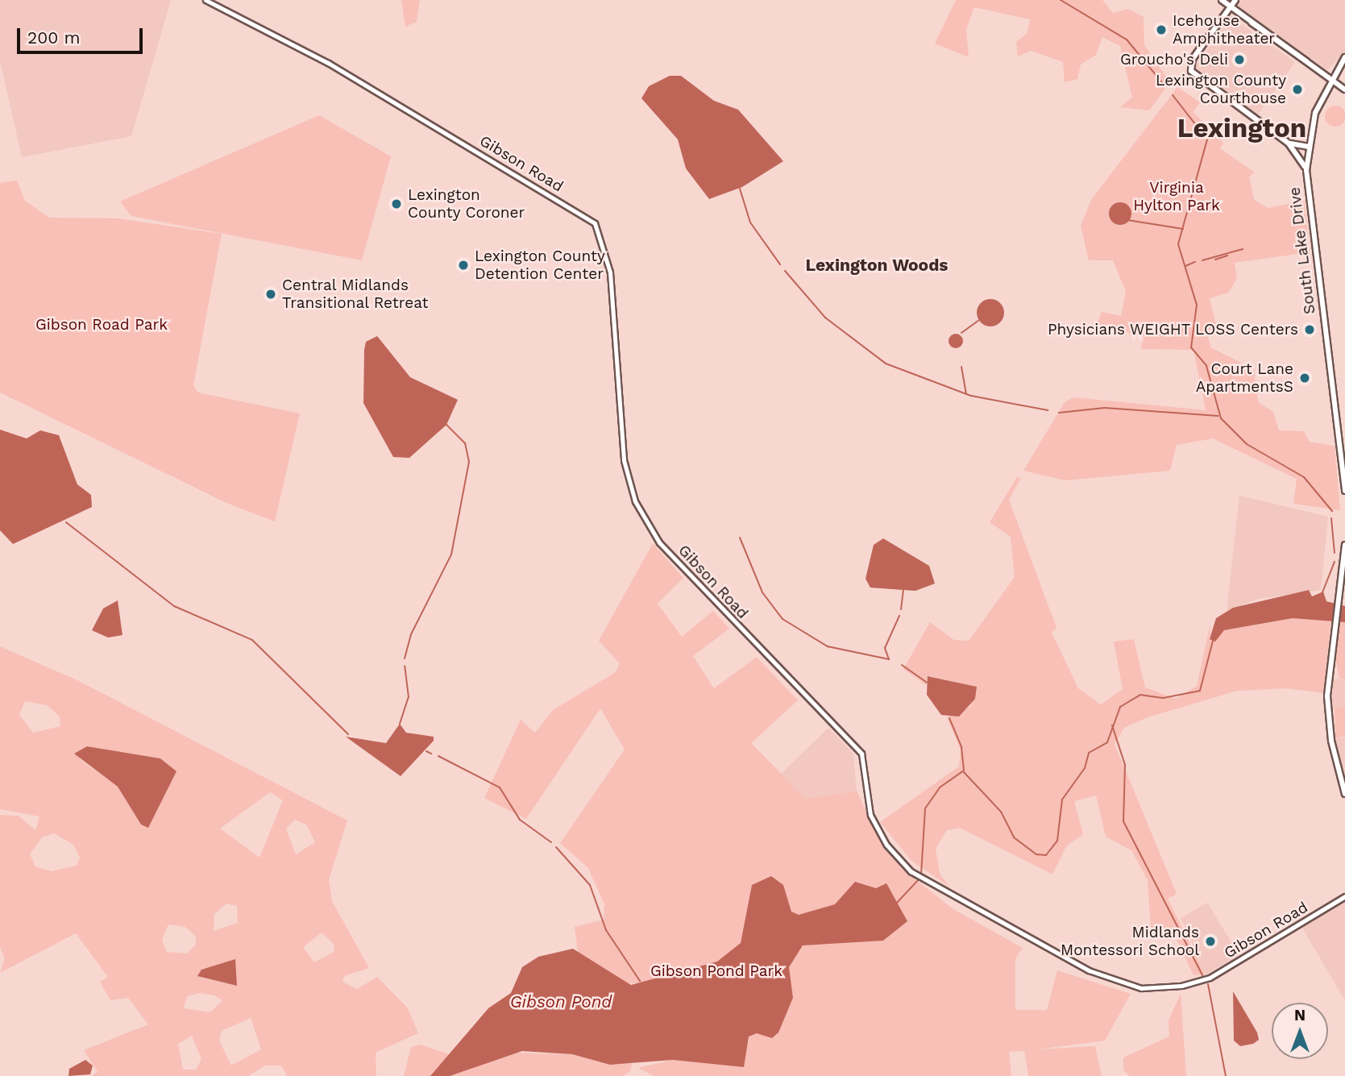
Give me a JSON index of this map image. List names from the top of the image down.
{
  "streets": {
    "main road": ["South Lake Drive"],
    "street": ["Gibson Road"]
  },
  "districts": ["Lexington", "Lexington Woods"],
  "water": ["Gibson Pond"],
  "parks": ["Virginia Hylton Park", "Gibson Road Park", "Gibson Pond Park"],
  "places": [
    "Icehouse Amphitheater",
    "Groucho's Deli",
    "Lexington County Courthouse",
    "Lexington County Coroner",
    "Lexington County Detention Center",
    "Central Midlands Transitional Retreat",
    "Physicians WEIGHT LOSS Centers",
    "Court Lane ApartmentsS",
    "Midlands Montessori School"
  ],
  "scale_bar": "200 m",
  "north": "top"
}
